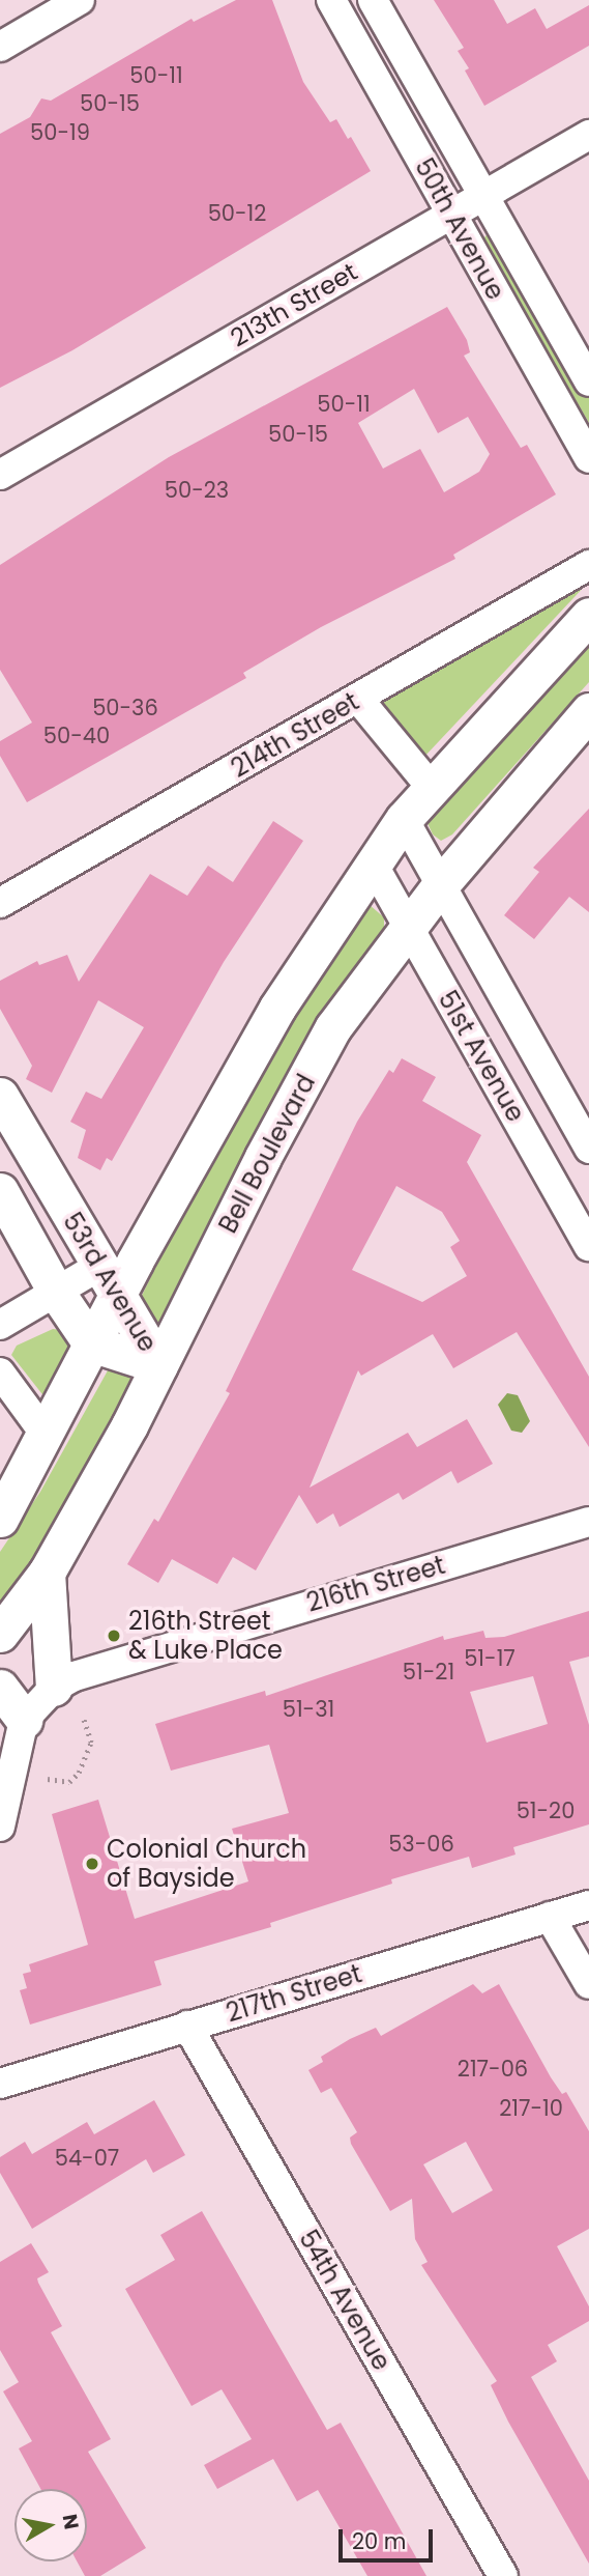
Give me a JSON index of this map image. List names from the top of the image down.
{
  "streets": {
    "street": [
      "50th Avenue",
      "213th Street",
      "214th Street",
      "51st Avenue",
      "Bell Boulevard",
      "53rd Avenue",
      "216th Street",
      "217th Street",
      "54th Avenue"
    ]
  },
  "crossings": [
    ["50th Avenue", "213th Street"],
    ["51st Avenue", "Bell Boulevard"],
    ["Bell Boulevard", "53rd Avenue"],
    ["217th Street", "54th Avenue"]
  ],
  "places": ["216th Street & Luke Place", "Colonial Church of Bayside"],
  "house_numbers": [
    "50-11",
    "50-15",
    "50-19",
    "50-12",
    "50-11",
    "50-15",
    "50-23",
    "50-36",
    "50-40",
    "51-17",
    "51-21",
    "51-31",
    "51-20",
    "53-06",
    "217-06",
    "217-10",
    "54-07"
  ],
  "scale_bar": "20 m",
  "north": "right"
}
